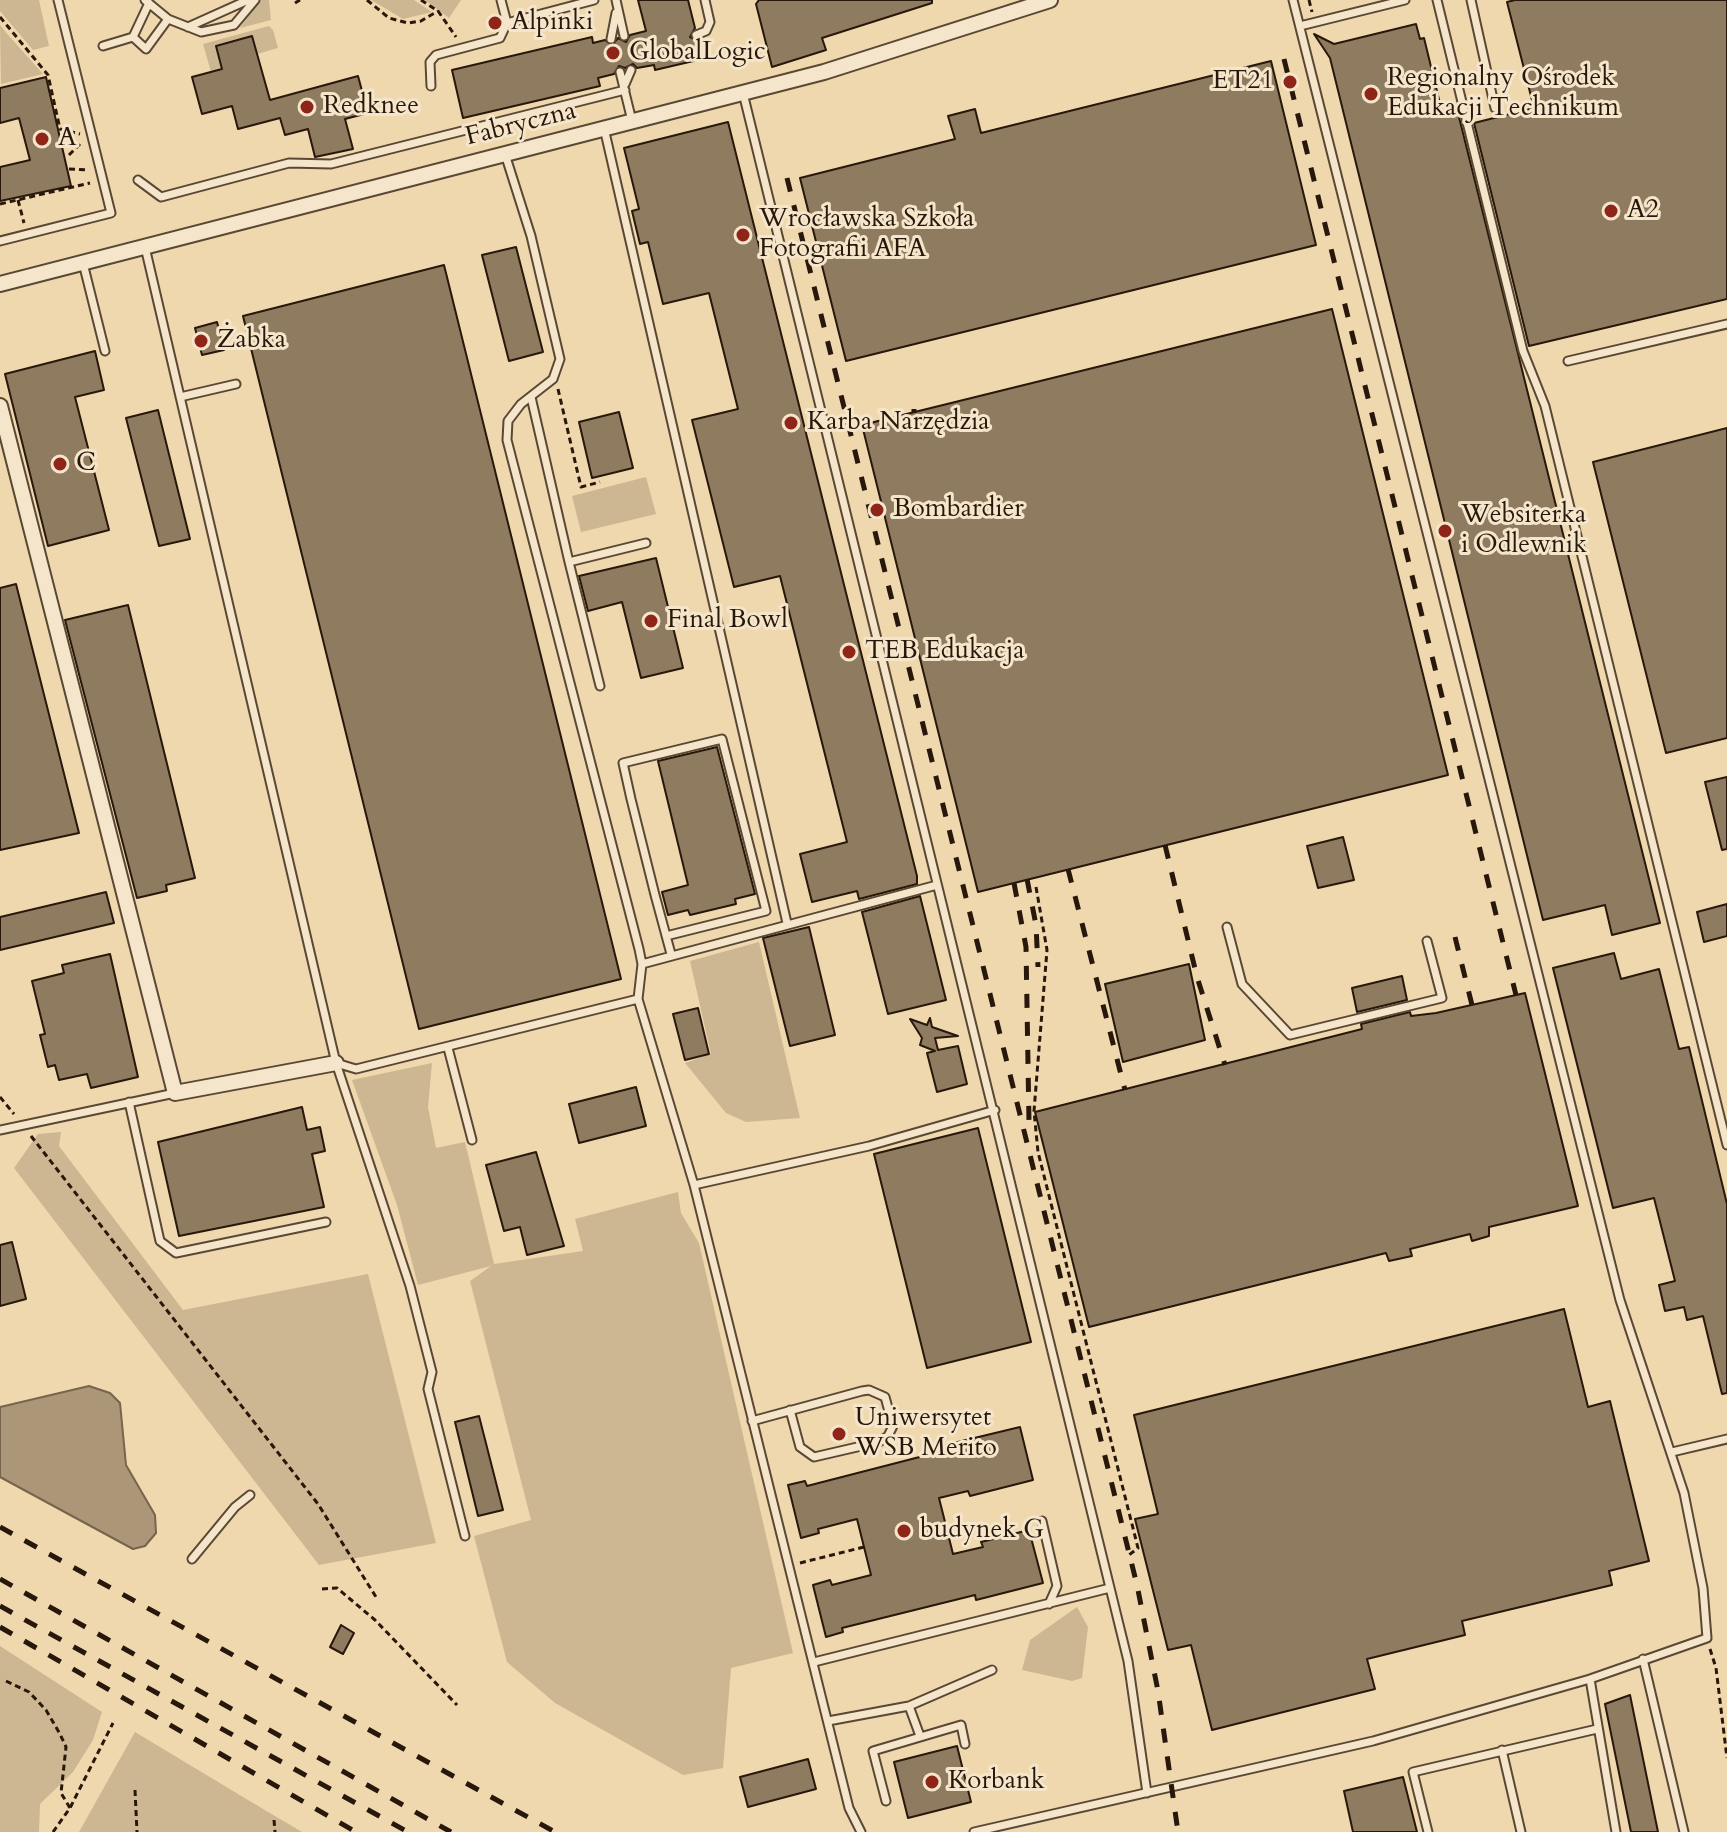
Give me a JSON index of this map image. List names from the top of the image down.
{
  "streets": {
    "street": ["Fabryczna"]
  },
  "places": [
    "Alpinki",
    "GlobalLogic",
    "ET21",
    "Regionalny Ośrodek Edukacji Technikum",
    "Redknee",
    "A",
    "A2",
    "Wrocławska Szkoła Fotografii AFA",
    "Żabka",
    "Karba Narzędzia",
    "C",
    "Bombardier",
    "Websiterka i Odlewnik",
    "Final Bowl",
    "TEB Edukacja",
    "Uniwersytet WSB Merito",
    "budynek G",
    "Korbank"
  ]
}
